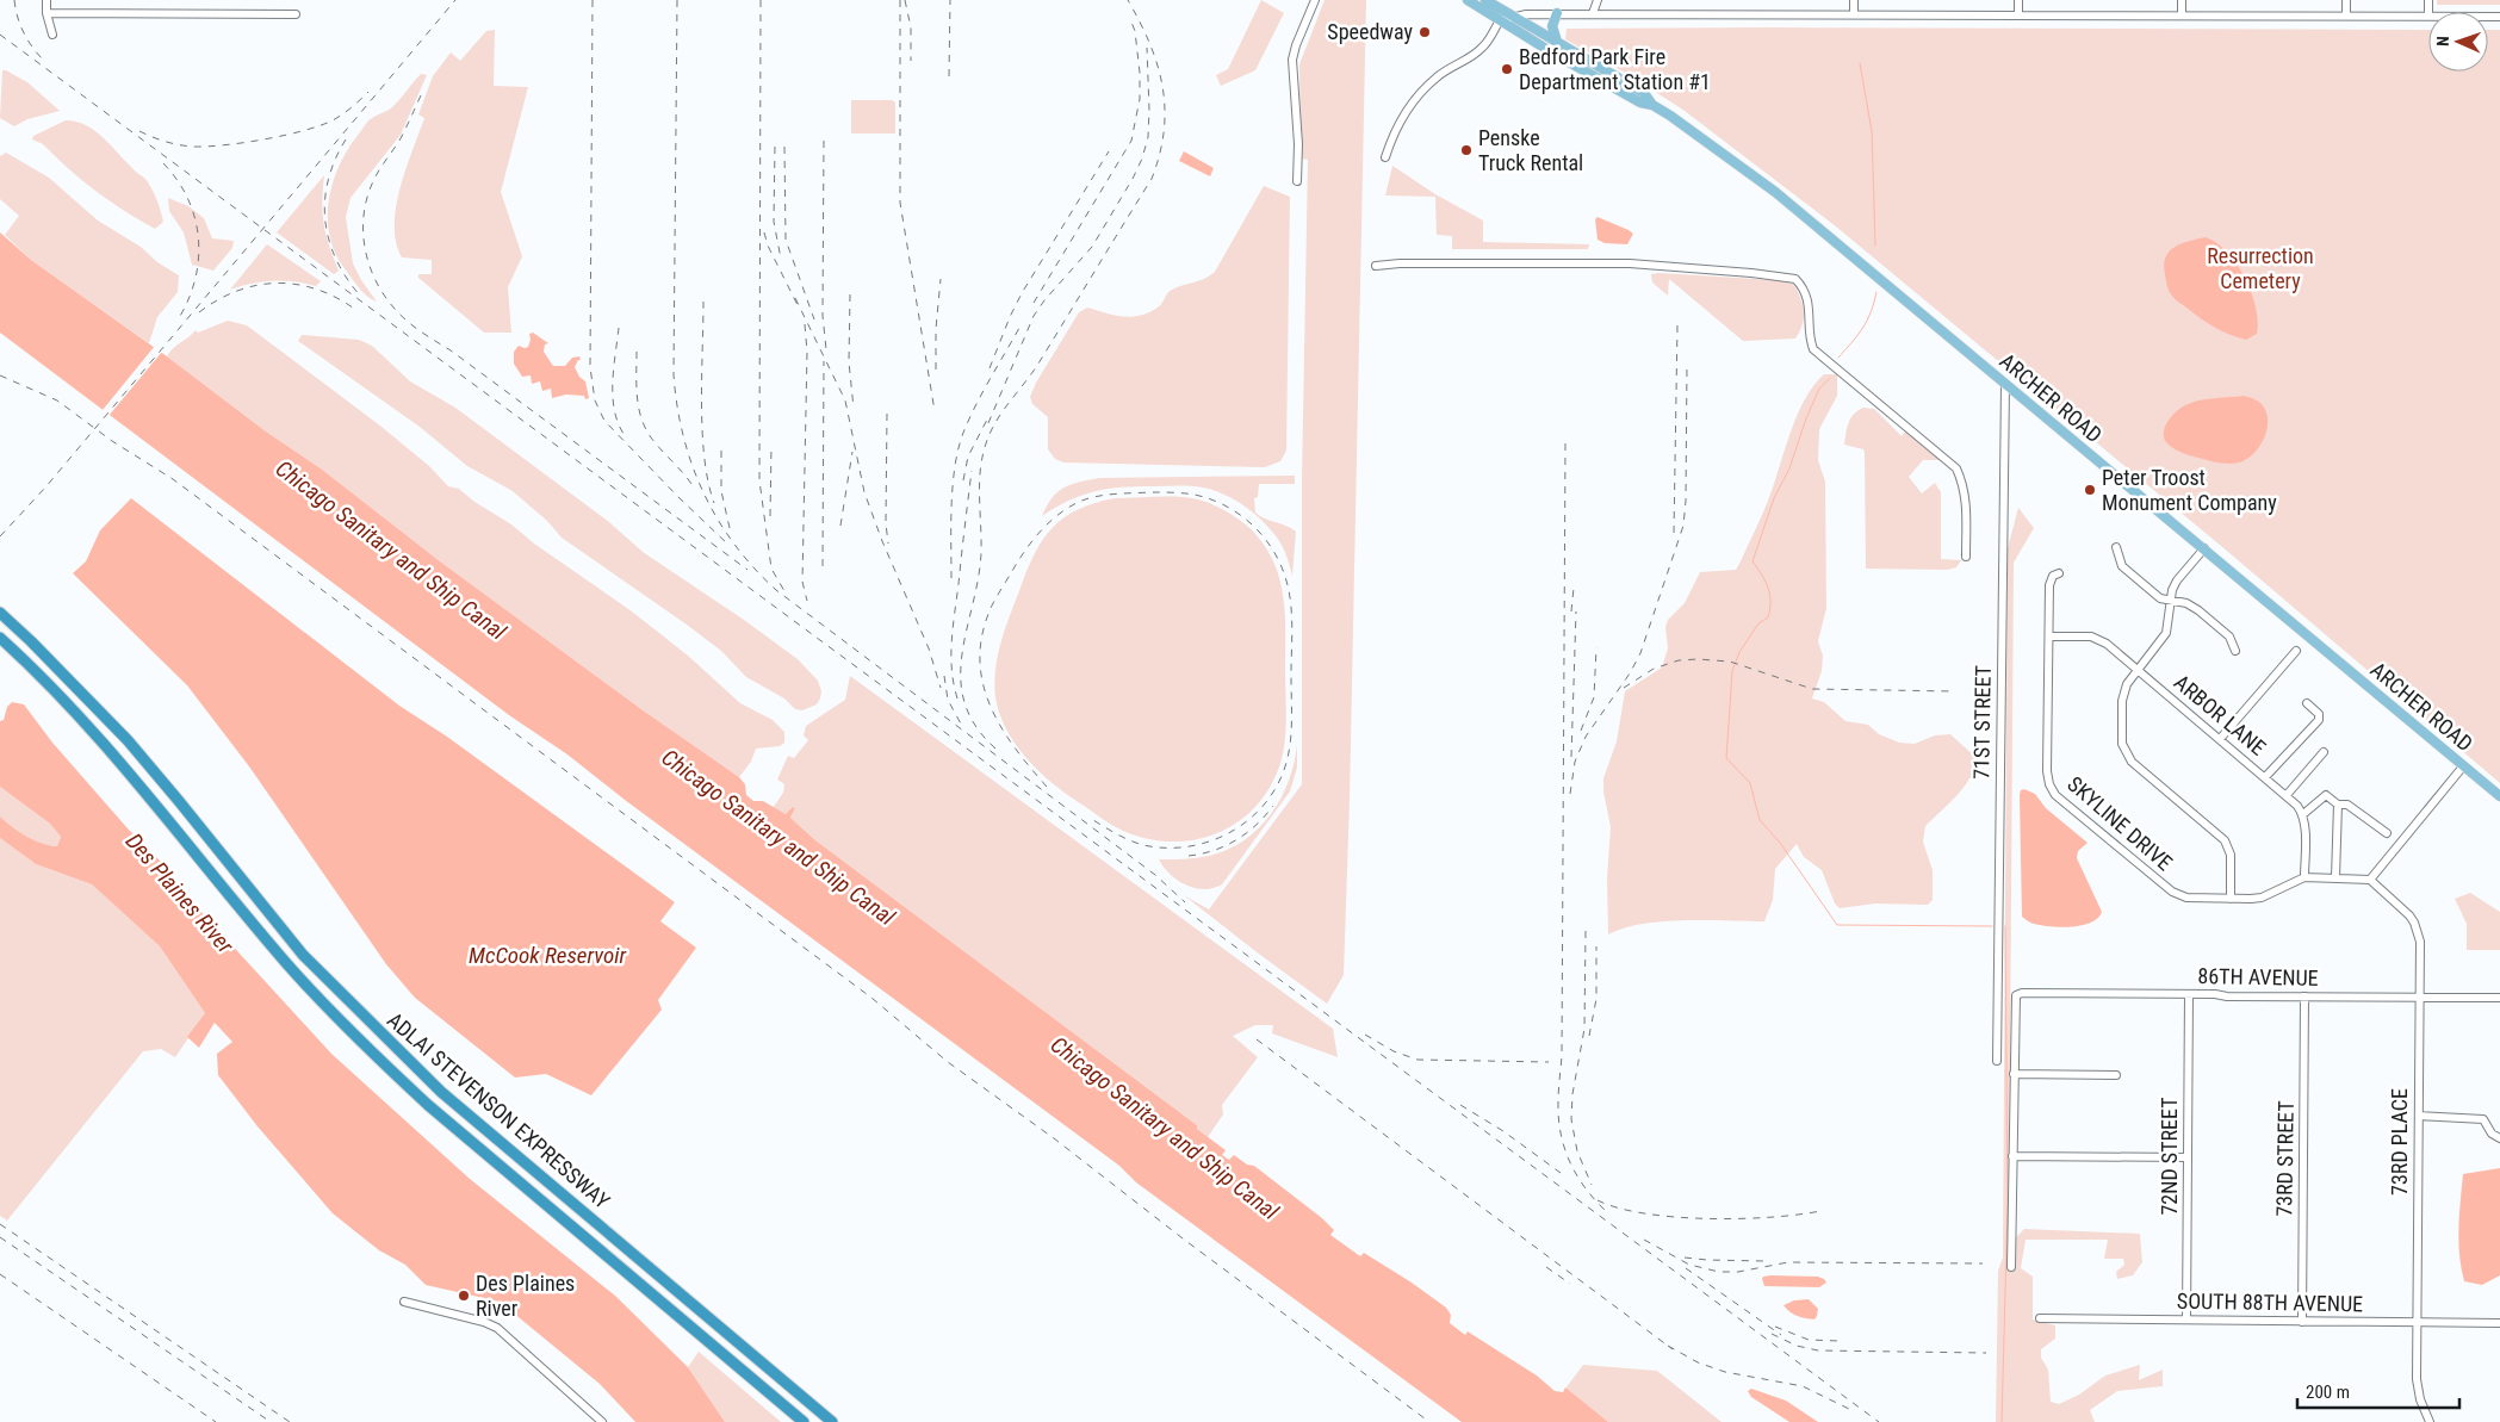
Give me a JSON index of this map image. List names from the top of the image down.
{
  "streets": {
    "highway": ["ADLAI STEVENSON EXPRESSWAY"],
    "main road": ["ARCHER ROAD"],
    "street": [
      "ARBOR LANE",
      "71ST STREET",
      "SKYLINE DRIVE",
      "86TH AVENUE",
      "73RD PLACE",
      "72ND STREET",
      "73RD STREET",
      "SOUTH 88TH AVENUE"
    ]
  },
  "crossings": [
    ["ARCHER ROAD", "71ST STREET"],
    ["ARBOR LANE", "SKYLINE DRIVE"],
    ["86TH AVENUE", "73RD PLACE"],
    ["86TH AVENUE", "72ND STREET"],
    ["86TH AVENUE", "73RD STREET"],
    ["73RD PLACE", "SOUTH 88TH AVENUE"],
    ["72ND STREET", "SOUTH 88TH AVENUE"],
    ["73RD STREET", "SOUTH 88TH AVENUE"]
  ],
  "water": ["Chicago Sanitary and Ship Canal", "Des Plaines River", "McCook Reservoir"],
  "parks": ["Resurrection Cemetery"],
  "places": [
    "Speedway",
    "Bedford Park Fire Department Station #1",
    "Penske Truck Rental",
    "Peter Troost Monument Company",
    "Des Plaines River"
  ],
  "scale_bar": "200 m",
  "north": "left"
}
